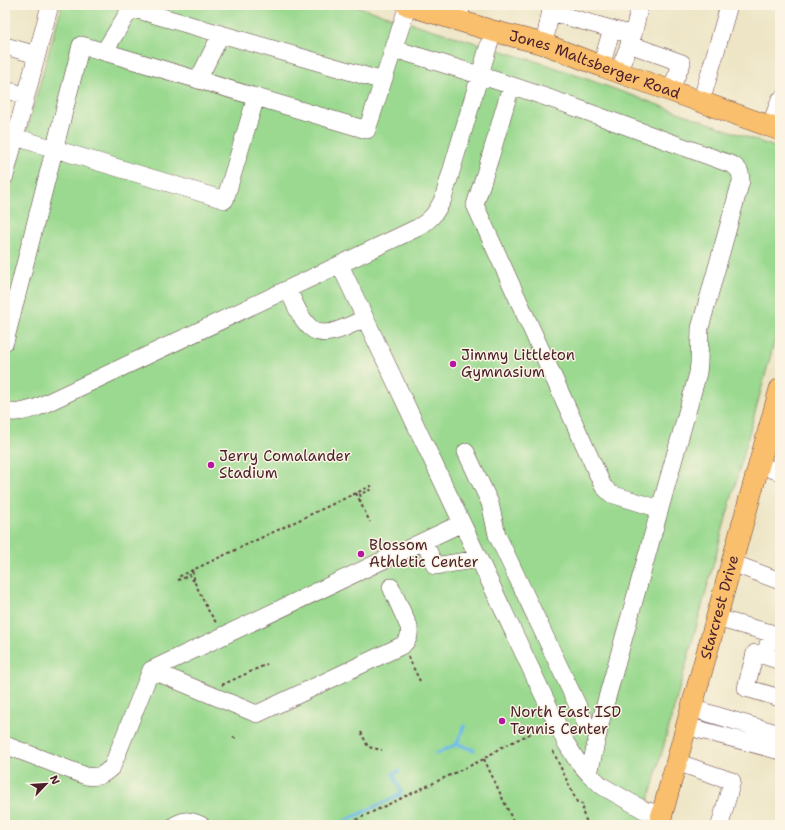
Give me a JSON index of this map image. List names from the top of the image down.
{
  "streets": {
    "main road": ["Jones Maltsberger Road", "Starcrest Drive"]
  },
  "places": [
    "Jimmy Littleton Gymnasium",
    "Jerry Comalander Stadium",
    "Blossom Athletic Center",
    "North East ISD Tennis Center"
  ],
  "north": "top right"
}
